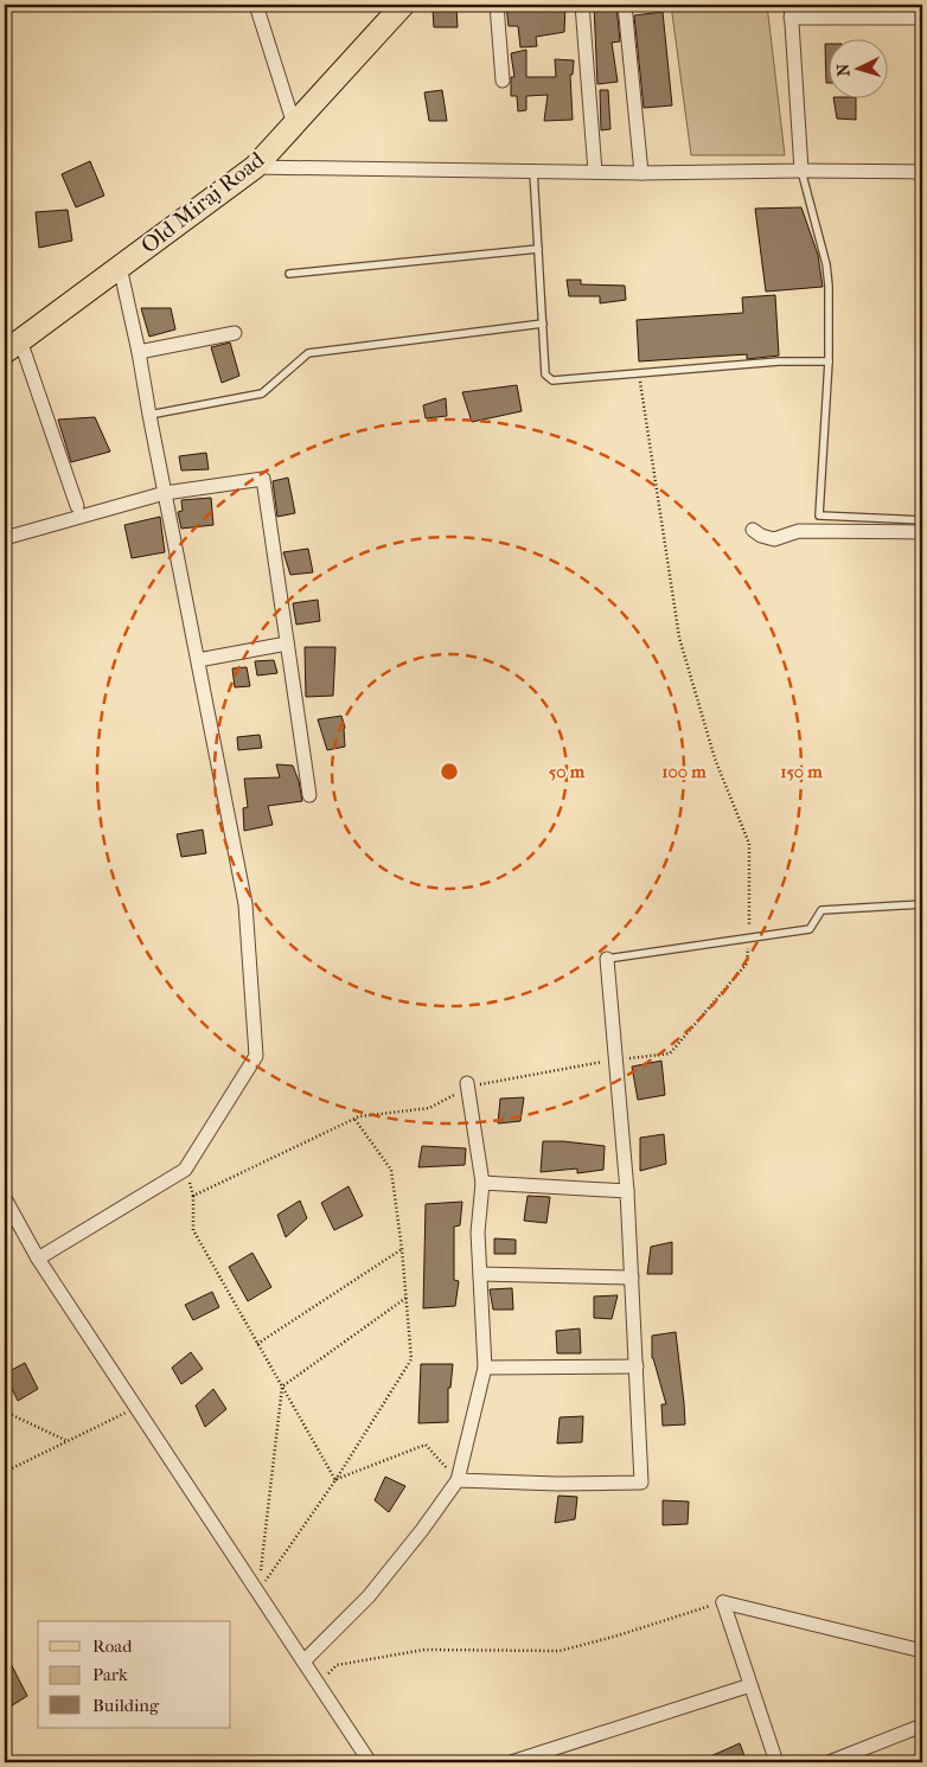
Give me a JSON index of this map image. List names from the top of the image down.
{
  "streets": {
    "main road": ["Old Miraj Road"]
  },
  "legend": ["Road", "Park", "Building"],
  "north": "left",
  "rings": ["50 m", "100 m", "150 m"]
}
